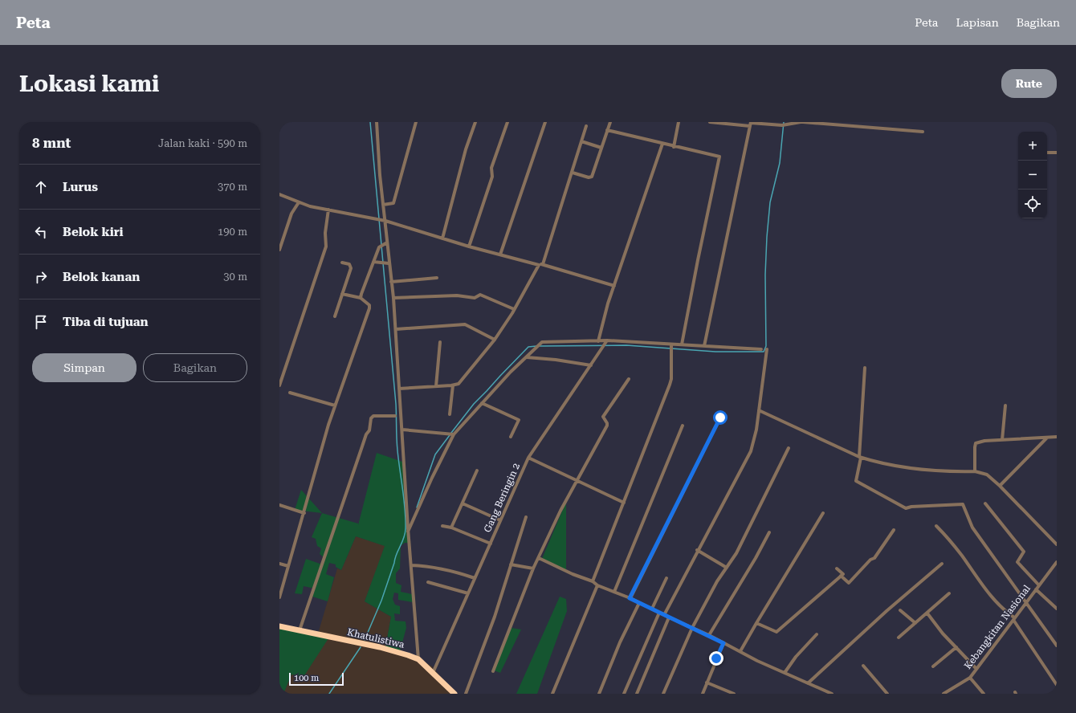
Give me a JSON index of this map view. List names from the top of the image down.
{
  "streets": {
    "highway": ["Khatulistiwa"],
    "street": ["Gang Beringin 2", "Kebangkitan Nasional"]
  },
  "crossings": [
    ["Gang Beringin 2", "Khatulistiwa"]
  ],
  "scale_bar": "100 m",
  "page": {
    "header": "Peta",
    "nav": ["Peta", "Lapisan", "Bagikan"],
    "buttons": [
      "Rute",
      ["Simpan", "Bagikan"]
    ],
    "title": "Lokasi kami",
    "heading": ["8 mnt", "Jalan kaki · 590 m"],
    "map_buttons": ["+", "−"],
    "list": [
      ["Lurus", "370 m"],
      ["Belok kiri", "190 m"],
      ["Belok kanan", "30 m"],
      "Tiba di tujuan"
    ],
    "scale": "100 m"
  }
}
